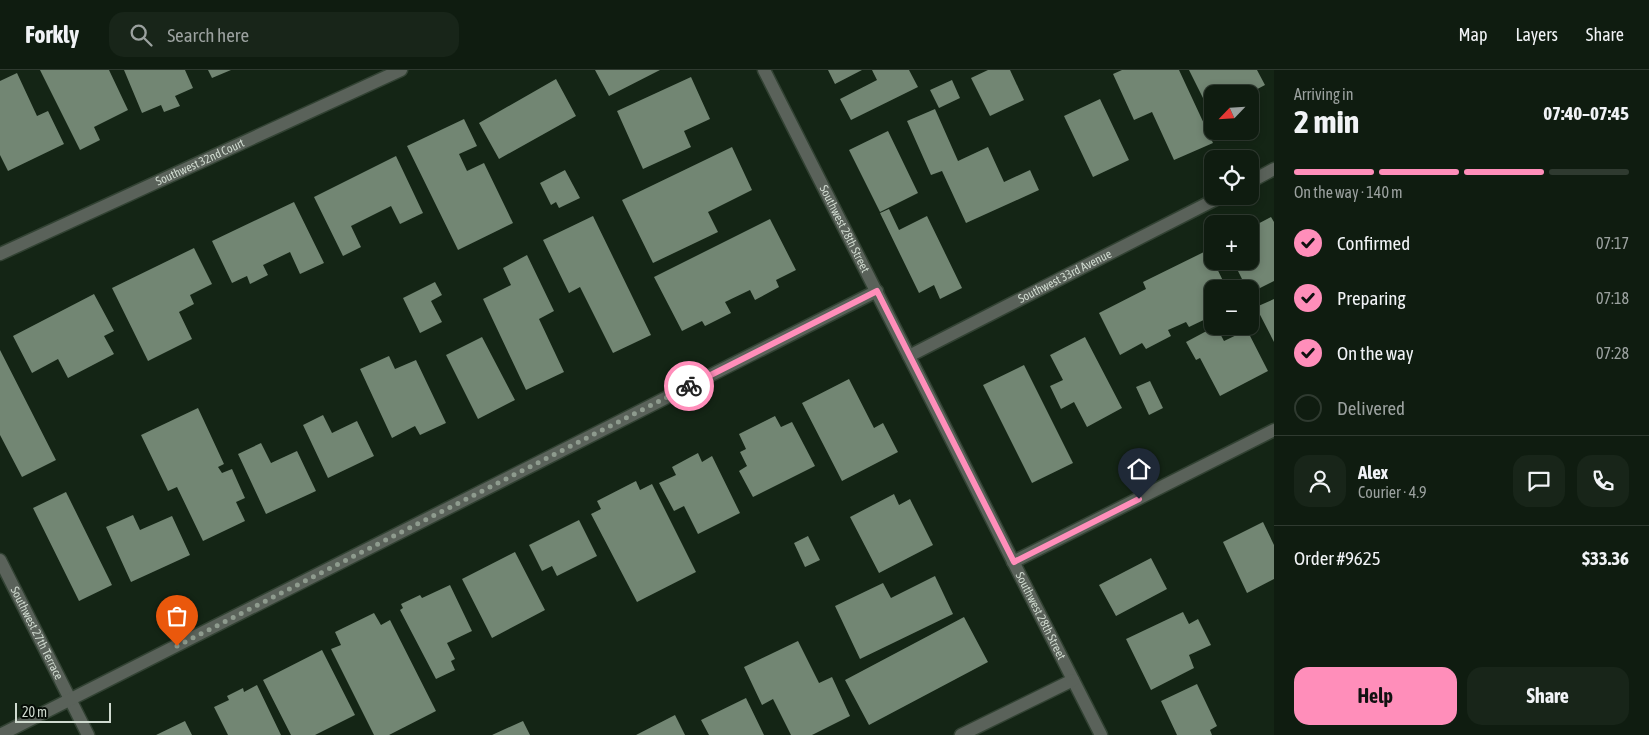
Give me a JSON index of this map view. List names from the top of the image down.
{
  "streets": {
    "street": [
      "Southwest 32nd Court",
      "Southwest 28th Street",
      "Southwest 33rd Avenue",
      "Southwest 27th Terrace"
    ]
  },
  "crossings": [
    ["Southwest 28th Street", "Southwest 33rd Avenue"]
  ],
  "scale_bar": "20 m",
  "north": "bottom left",
  "page": {
    "header": "Forkly",
    "search": "Search here",
    "nav": ["Map", "Layers", "Share"],
    "heading": ["2 min", "Arriving in", "07:40–07:45"],
    "panel": [
      "Alex",
      "Courier · 4.9",
      "Order #9625",
      "$33.36"
    ],
    "map_buttons": ["+", "−"],
    "bar": "On the way · 140 m",
    "list": [
      ["Confirmed", "07:17"],
      ["Preparing", "07:18"],
      ["On the way", "07:28"],
      "Delivered"
    ],
    "buttons": ["Help", "Share"],
    "scale": "20 m"
  }
}
